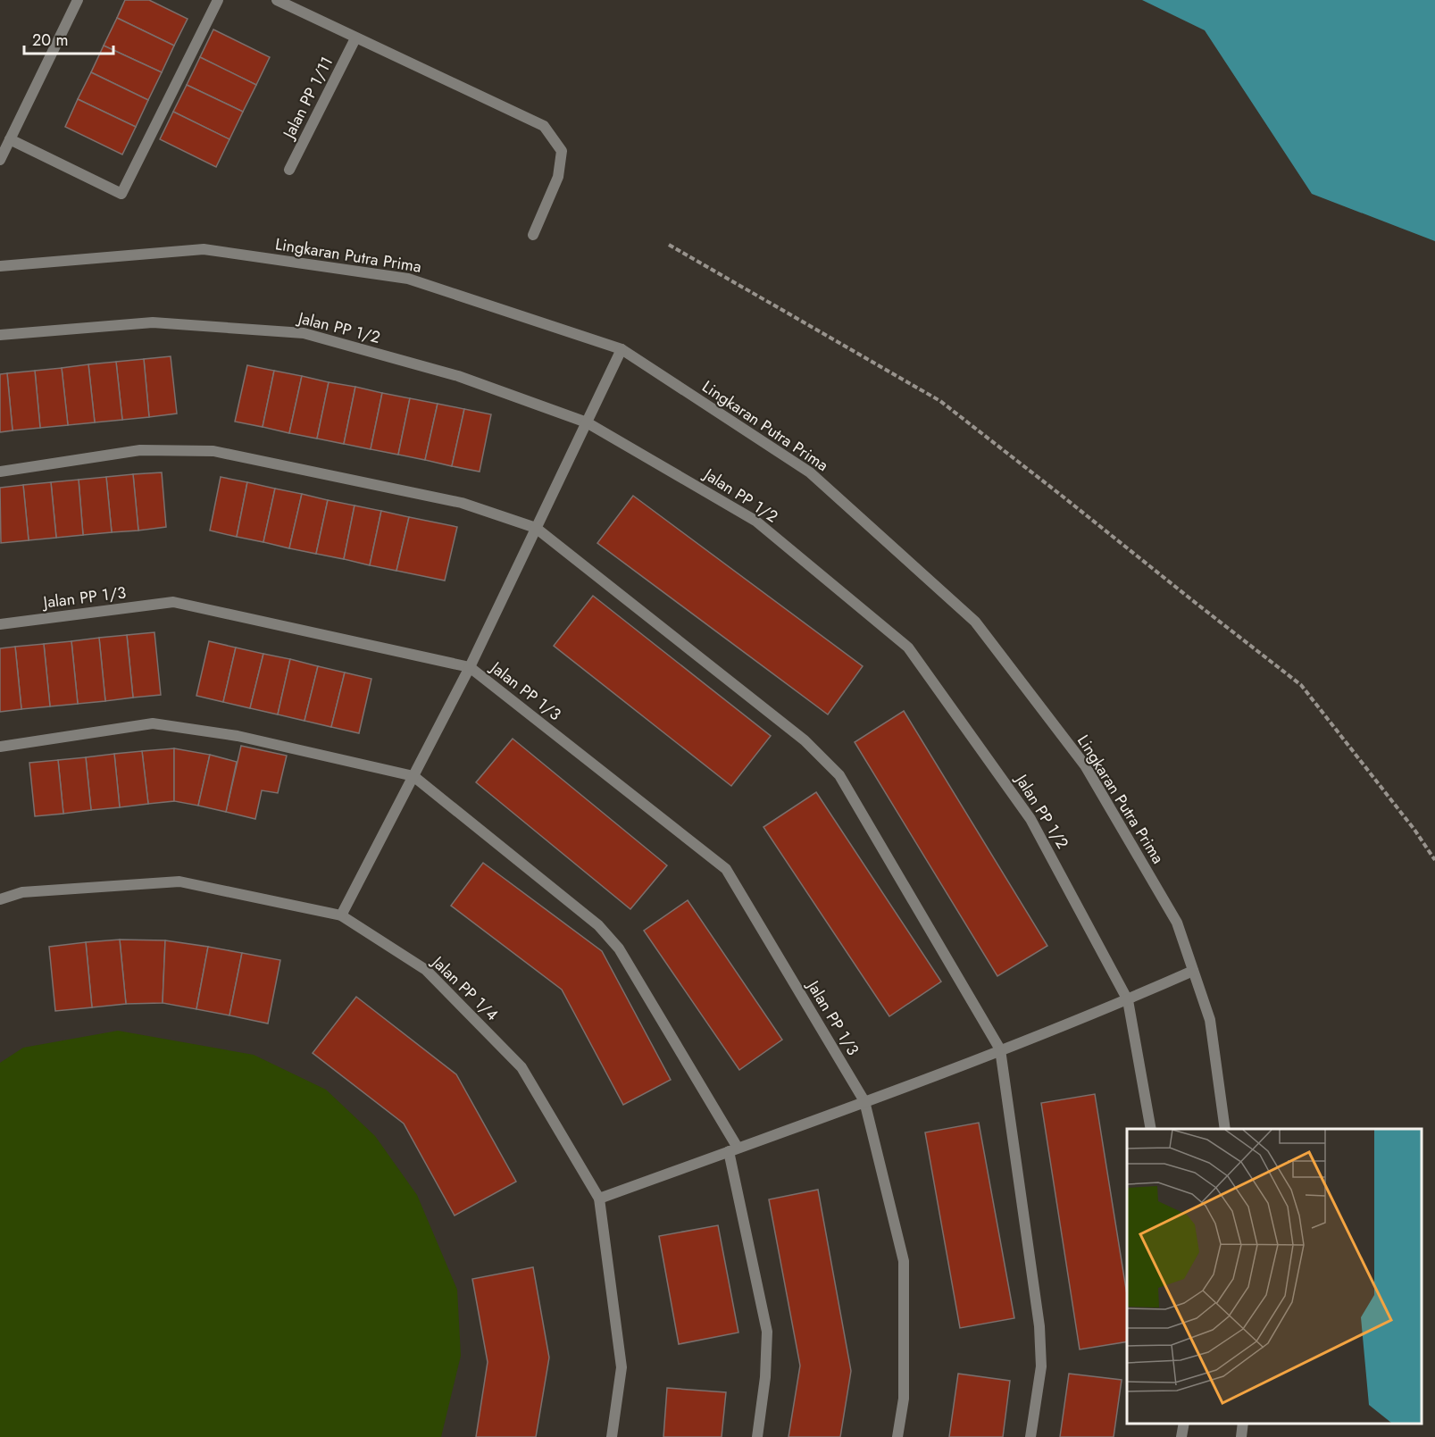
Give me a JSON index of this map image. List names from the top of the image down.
{
  "streets": {
    "street": [
      "Jalan PP 1/11",
      "Lingkaran Putra Prima",
      "Jalan PP 1/2",
      "Jalan PP 1/3",
      "Jalan PP 1/4"
    ]
  },
  "scale_bar": "20 m"
}
